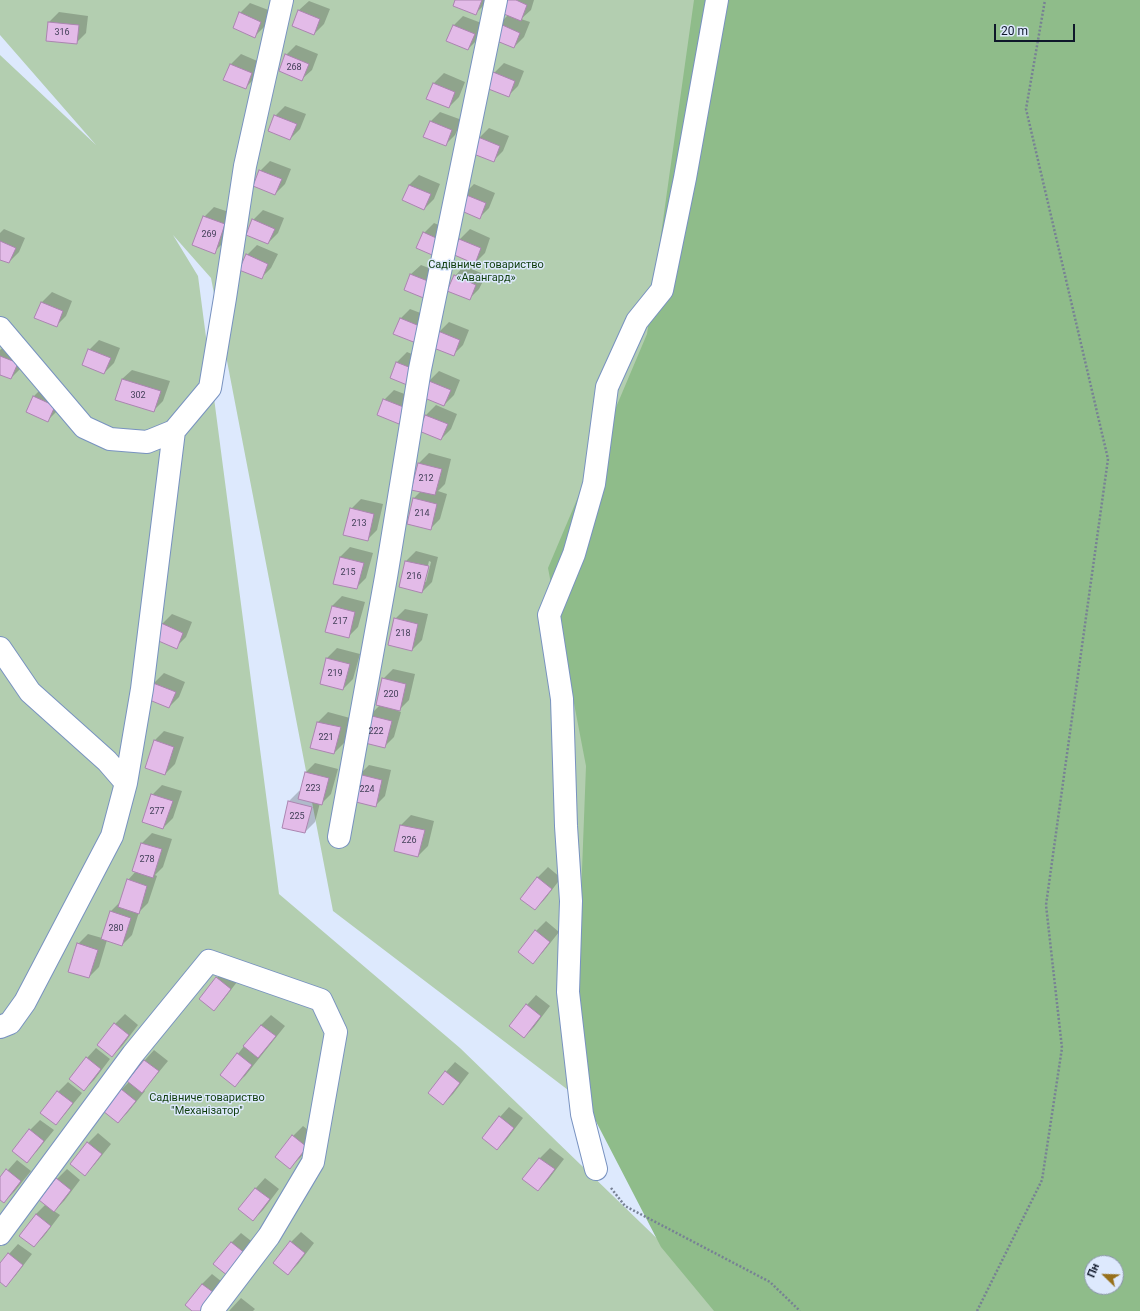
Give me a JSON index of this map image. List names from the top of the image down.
{
  "parks": ["Садівниче товариство «Авангард»", "Садівниче товариство \"Механізатор\""],
  "house_numbers": [
    "316",
    "268",
    "269",
    "302",
    "212",
    "214",
    "213",
    "215",
    "216",
    "217",
    "218",
    "219",
    "220",
    "222",
    "221",
    "223",
    "224",
    "277",
    "225",
    "226",
    "278",
    "280"
  ],
  "scale_bar": "20 m",
  "north": "top left"
}
